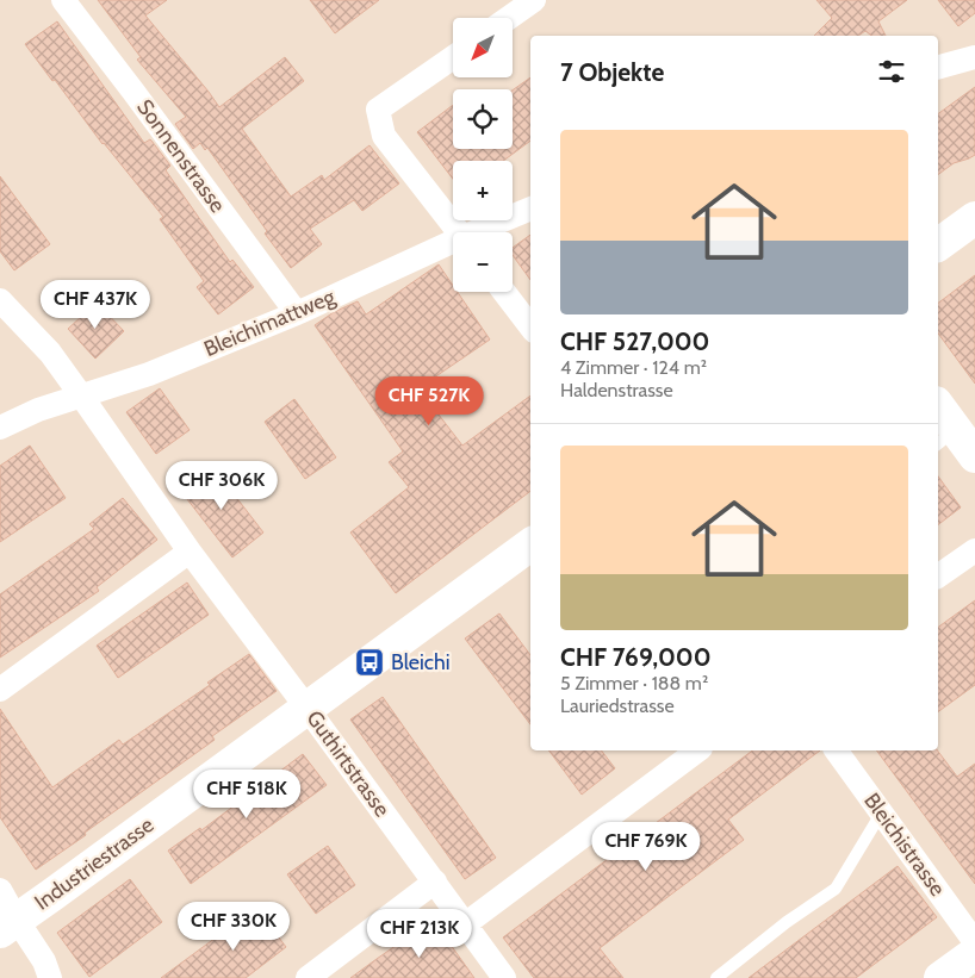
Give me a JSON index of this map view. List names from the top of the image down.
{
  "streets": {
    "street": [
      "Sonnenstrasse",
      "Bleichimattweg",
      "Guthirtstrasse",
      "Bleichistrasse",
      "Industriestrasse"
    ]
  },
  "crossings": [
    ["Sonnenstrasse", "Bleichimattweg"],
    ["Bleichimattweg", "Guthirtstrasse"],
    ["Guthirtstrasse", "Industriestrasse"]
  ],
  "places": {
    "bus stop": ["Bleichi"]
  },
  "north": "bottom left",
  "page": {
    "map_buttons": ["+", "−"],
    "heading": "7 Objekte",
    "list": [
      {
        "name": "CHF 527,000",
        "note": "4 Zimmer · 124 m² · Haldenstrasse"
      },
      {
        "name": "CHF 769,000",
        "note": "5 Zimmer · 188 m² · Lauriedstrasse"
      }
    ],
    "price": [
      "CHF 437K",
      "CHF 527K",
      "CHF 306K",
      "CHF 518K",
      "CHF 769K",
      "CHF 330K",
      "CHF 213K"
    ]
  }
}
